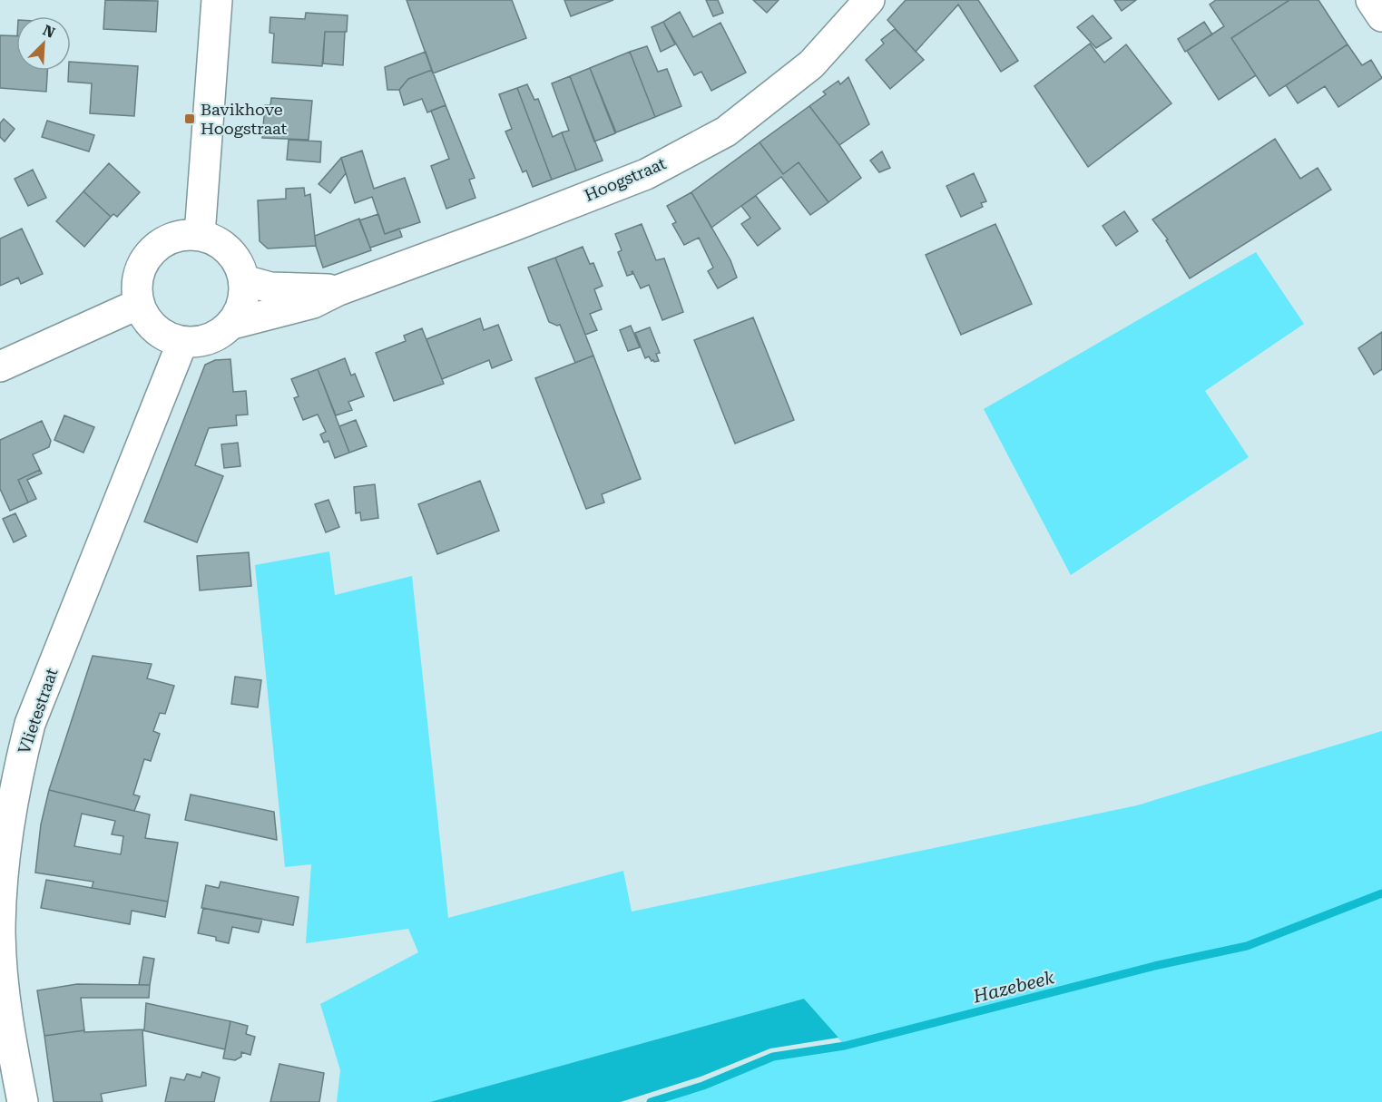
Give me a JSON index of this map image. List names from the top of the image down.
{
  "streets": {
    "street": ["Hoogstraat", "Vlietestraat"]
  },
  "crossings": [
    ["Hoogstraat", "Vlietestraat"]
  ],
  "water": ["Hazebeek"],
  "places": {
    "transit": ["Bavikhove Hoogstraat"]
  },
  "north": "top right"
}
